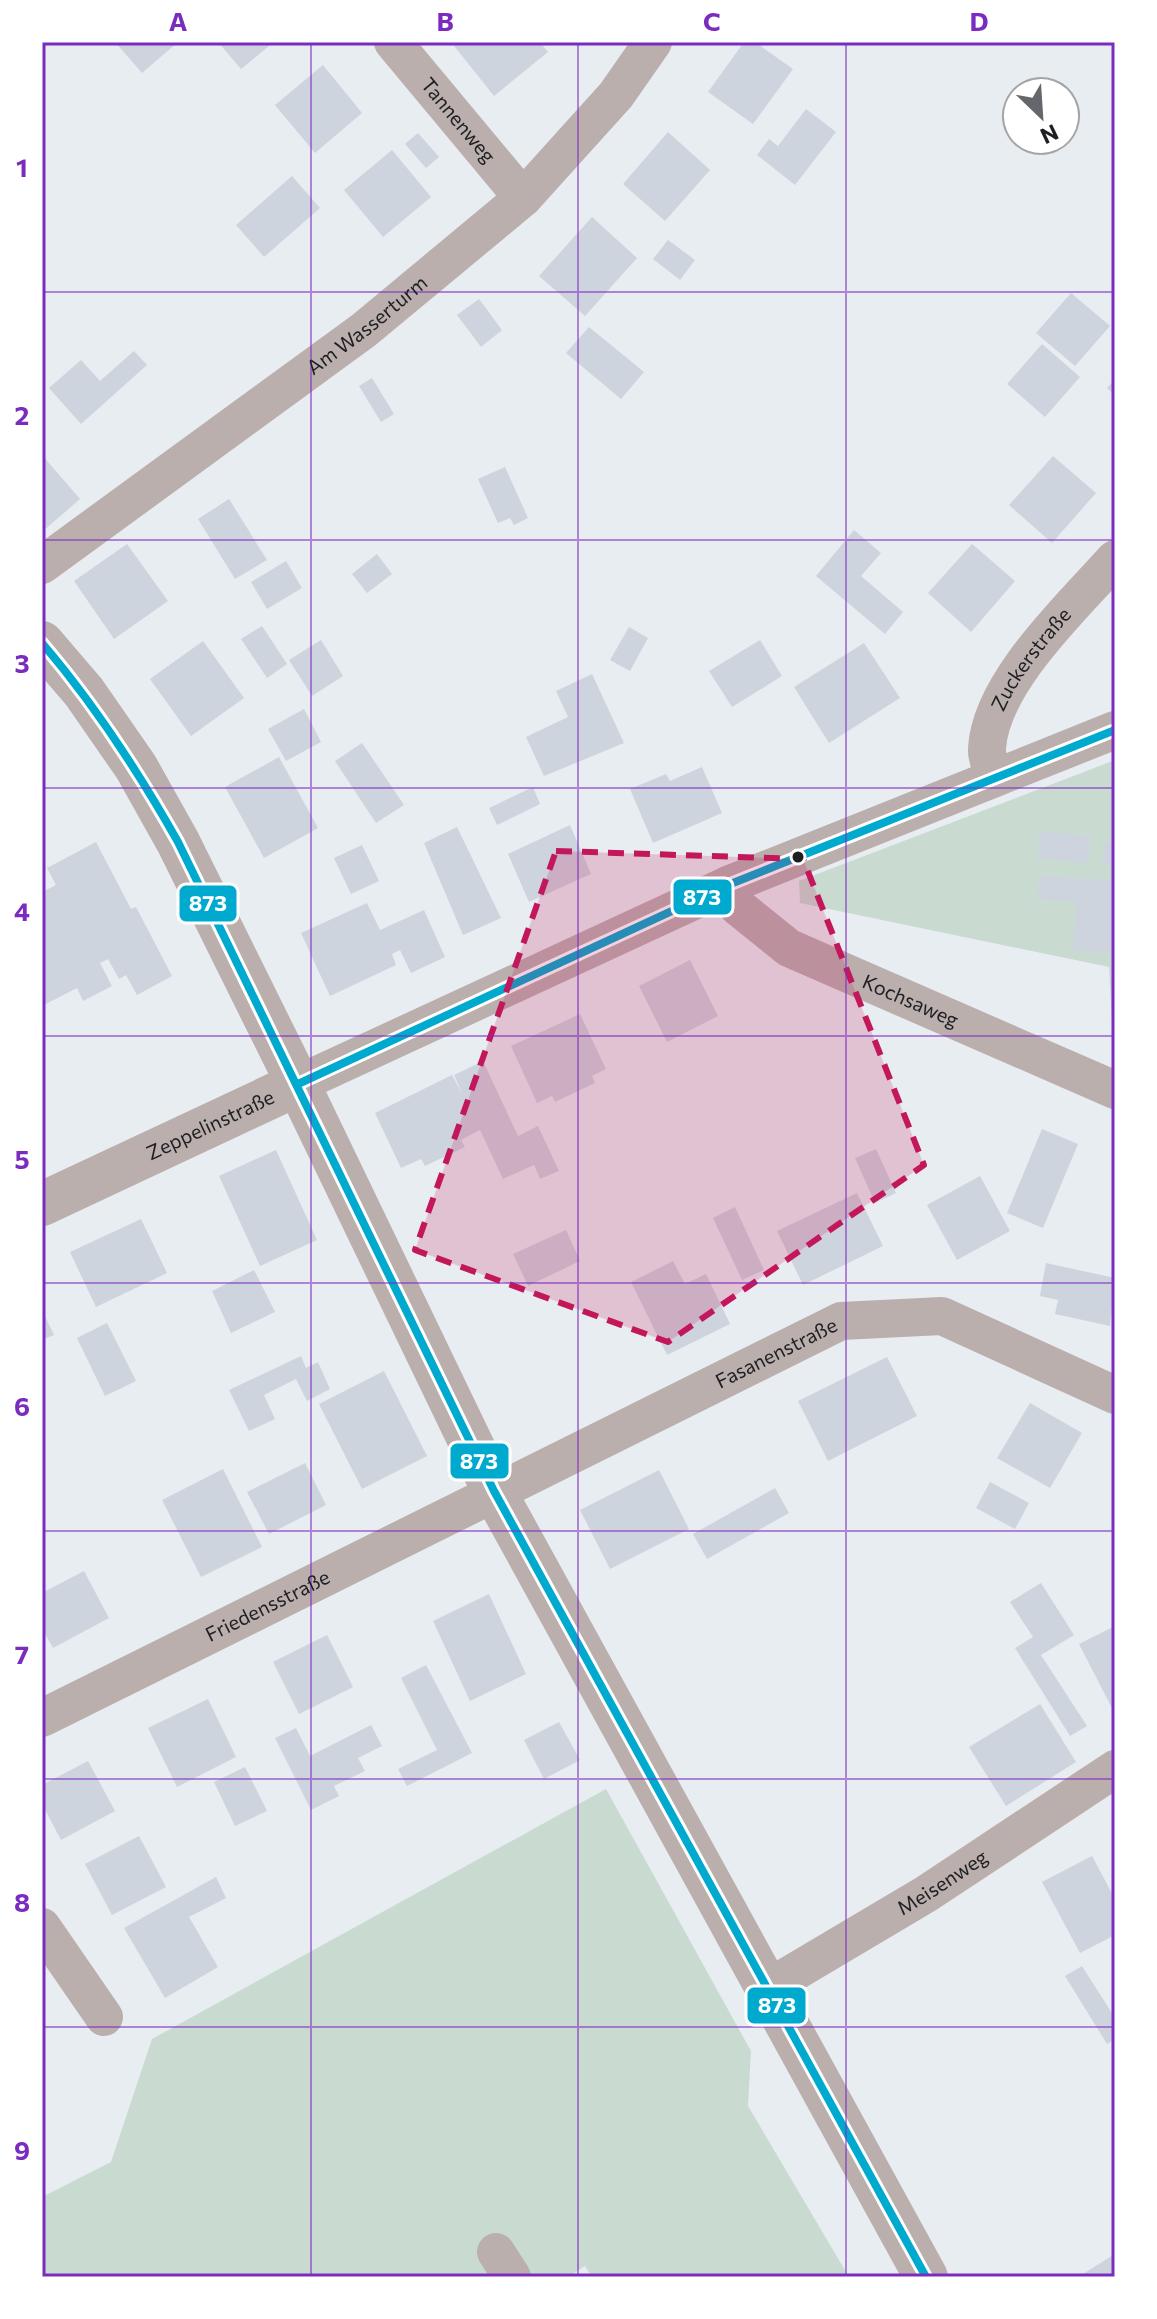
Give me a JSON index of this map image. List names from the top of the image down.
{
  "streets": {
    "street": [
      "Tannenweg",
      "Am Wasserturm",
      "Zuckerstraße",
      "Kochsaweg",
      "Zeppelinstraße",
      "Fasanenstraße",
      "Friedensstraße",
      "Meisenweg"
    ]
  },
  "crossings": [
    ["Tannenweg", "Am Wasserturm"],
    ["Zuckerstraße", "Zeppelinstraße"],
    ["Kochsaweg", "Zeppelinstraße"],
    ["Fasanenstraße", "Friedensstraße"]
  ],
  "lines": ["transit line 873"],
  "north": "bottom right",
  "grid": {
    "columns": [
      "A",
      "B",
      "C",
      "D"
    ],
    "rows": [
      "1",
      "2",
      "3",
      "4",
      "5",
      "6",
      "7",
      "8",
      "9"
    ]
  }
}
